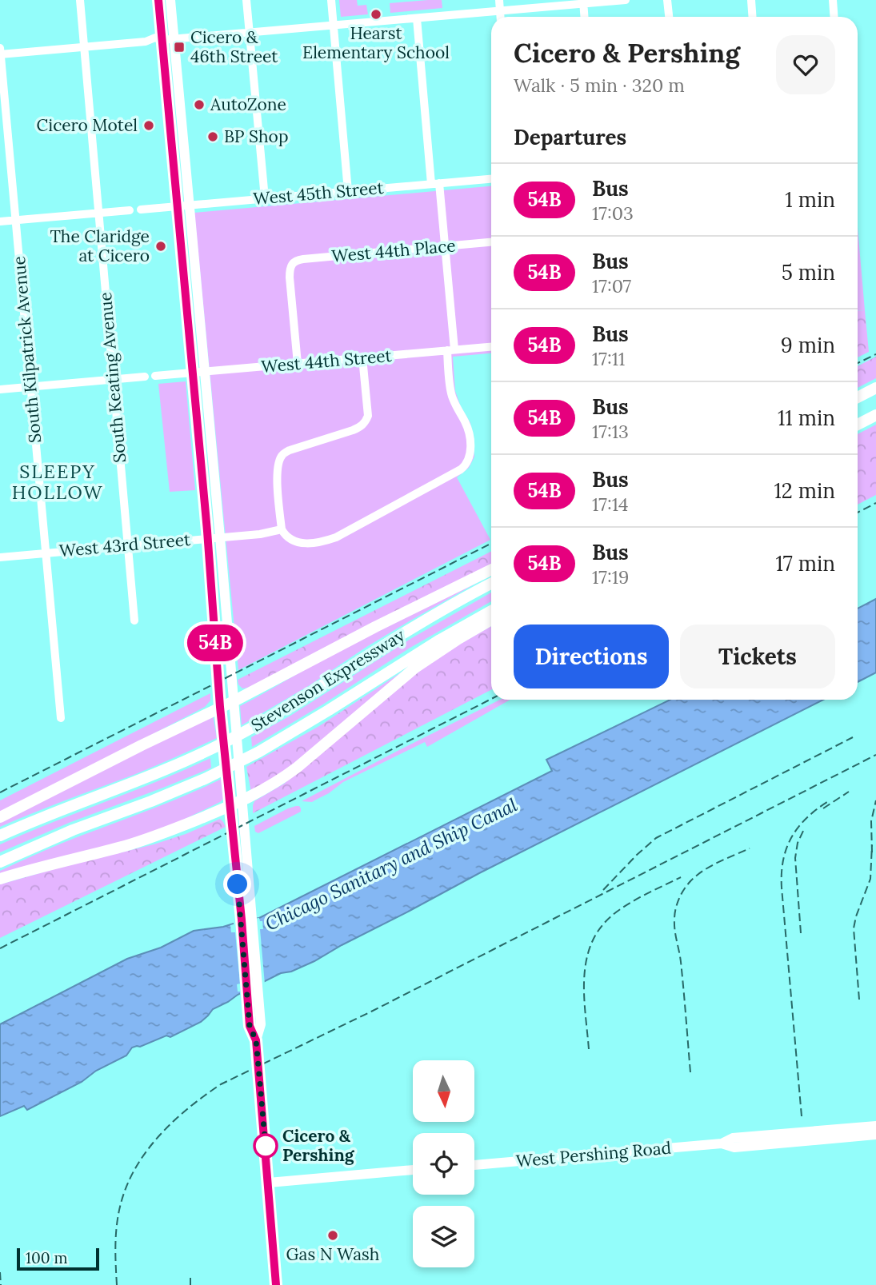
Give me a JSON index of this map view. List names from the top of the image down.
{
  "streets": {
    "highway": ["Stevenson Expressway"],
    "main road": ["West Pershing Road"],
    "street": [
      "West 45th Street",
      "West 44th Place",
      "South Kilpatrick Avenue",
      "West 44th Street",
      "South Keating Avenue",
      "West 43rd Street"
    ]
  },
  "crossings": [
    ["West 44th Place", "West 44th Street"],
    ["South Kilpatrick Avenue", "West 43rd Street"],
    ["South Keating Avenue", "West 43rd Street"]
  ],
  "districts": ["SLEEPY HOLLOW"],
  "water": ["Chicago Sanitary and Ship Canal"],
  "places": {
    "other": [
      "Hearst Elementary School",
      "AutoZone",
      "Cicero Motel",
      "BP Shop",
      "The Claridge at Cicero",
      "Cicero & Pershing",
      "Gas N Wash"
    ],
    "transit": ["Cicero & 46th Street"]
  },
  "lines": ["bus line 54B"],
  "scale_bar": "100 m",
  "north": "bottom",
  "page": {
    "on_map": "54B",
    "heading": [
      ["Cicero & Pershing", "Walk · 5 min · 320 m"],
      "Departures"
    ],
    "list": [
      {
        "mark": "54B",
        "name": "Bus",
        "note": "17:03",
        "value": "1 min"
      },
      {
        "mark": "54B",
        "name": "Bus",
        "note": "17:07",
        "value": "5 min"
      },
      {
        "mark": "54B",
        "name": "Bus",
        "note": "17:11",
        "value": "9 min"
      },
      {
        "mark": "54B",
        "name": "Bus",
        "note": "17:13",
        "value": "11 min"
      },
      {
        "mark": "54B",
        "name": "Bus",
        "note": "17:14",
        "value": "12 min"
      },
      {
        "mark": "54B",
        "name": "Bus",
        "note": "17:19",
        "value": "17 min"
      }
    ],
    "buttons": ["Directions", "Tickets"],
    "scale": "100 m"
  }
}
